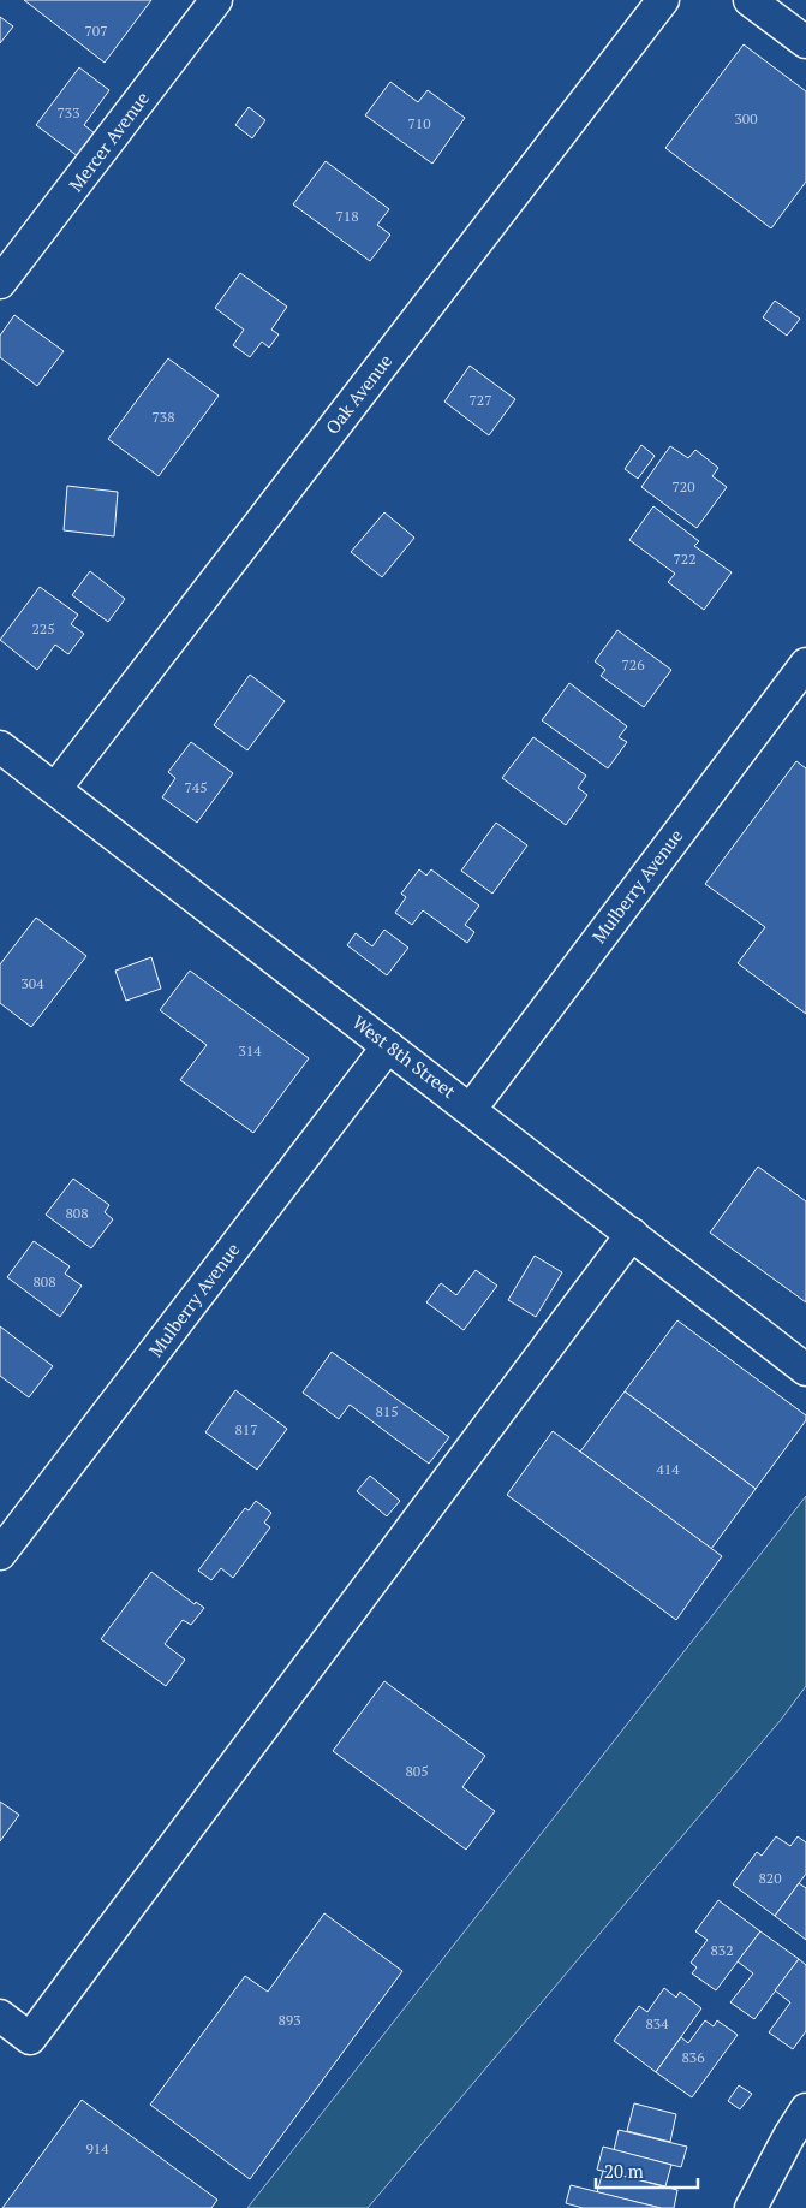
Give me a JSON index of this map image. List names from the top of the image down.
{
  "streets": {
    "street": [
      "Mercer Avenue",
      "Oak Avenue",
      "Mulberry Avenue",
      "West 8th Street"
    ]
  },
  "crossings": [
    ["Oak Avenue", "West 8th Street"],
    ["Mulberry Avenue", "West 8th Street"]
  ],
  "house_numbers": [
    "707",
    "733",
    "300",
    "710",
    "718",
    "727",
    "738",
    "720",
    "722",
    "225",
    "726",
    "745",
    "304",
    "314",
    "808",
    "808",
    "815",
    "817",
    "414",
    "805",
    "820",
    "832",
    "893",
    "834",
    "836",
    "914"
  ],
  "scale_bar": "20 m"
}
